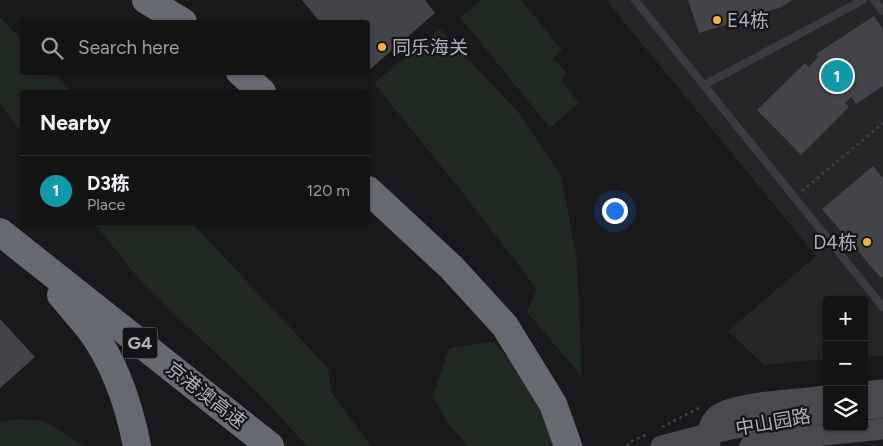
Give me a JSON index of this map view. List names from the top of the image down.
{
  "streets": {
    "highway": ["G4", "京港澳高速"],
    "main road": ["中山园路"]
  },
  "places": ["E4栋", "同乐海关", "D4栋"],
  "page": {
    "search": "Search here",
    "pins": "1",
    "heading": "Nearby",
    "list": [
      {
        "mark": "1",
        "name": "D3栋",
        "note": "Place",
        "value": "120 m"
      }
    ],
    "map_buttons": ["+", "−"]
  }
}
